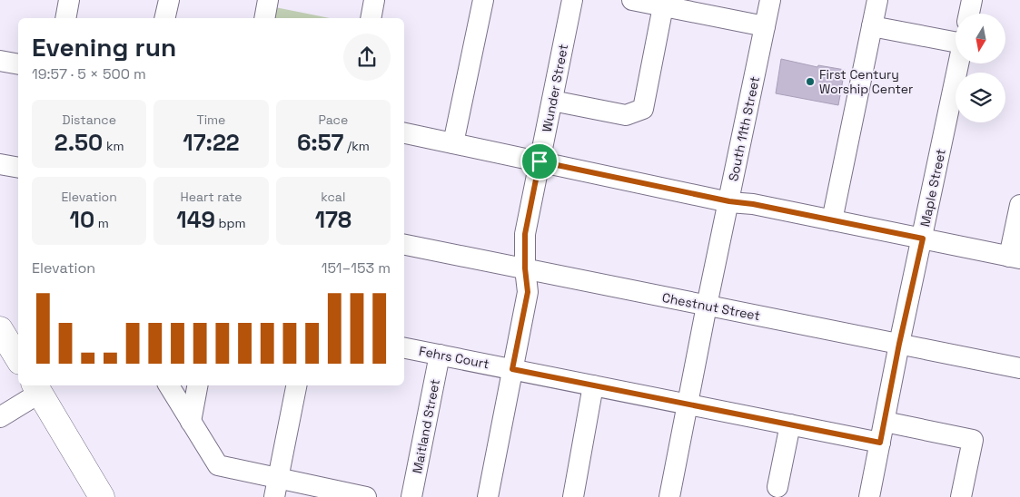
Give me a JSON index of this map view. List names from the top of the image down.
{
  "streets": {
    "street": [
      "Wunder Street",
      "South 11th Street",
      "Maple Street",
      "Chestnut Street",
      "Fehrs Court",
      "Maitland Street"
    ]
  },
  "crossings": [
    ["Wunder Street", "Chestnut Street"],
    ["Wunder Street", "Fehrs Court"],
    ["South 11th Street", "Chestnut Street"],
    ["South 11th Street", "Fehrs Court"],
    ["Maple Street", "Chestnut Street"],
    ["Maple Street", "Fehrs Court"],
    ["Fehrs Court", "Maitland Street"]
  ],
  "places": ["First Century Worship Center"],
  "north": "bottom",
  "page": {
    "heading": ["Evening run", "19:57 · 5 × 500 m"],
    "stats": [
      ["Distance", "2.50 km"],
      ["Time", "17:22"],
      ["Pace", "6:57 /km"],
      ["Elevation", "10 m"],
      ["Heart rate", "149 bpm"],
      ["kcal", "178"]
    ],
    "chart": ["Elevation", "151–153 m"]
  }
}
